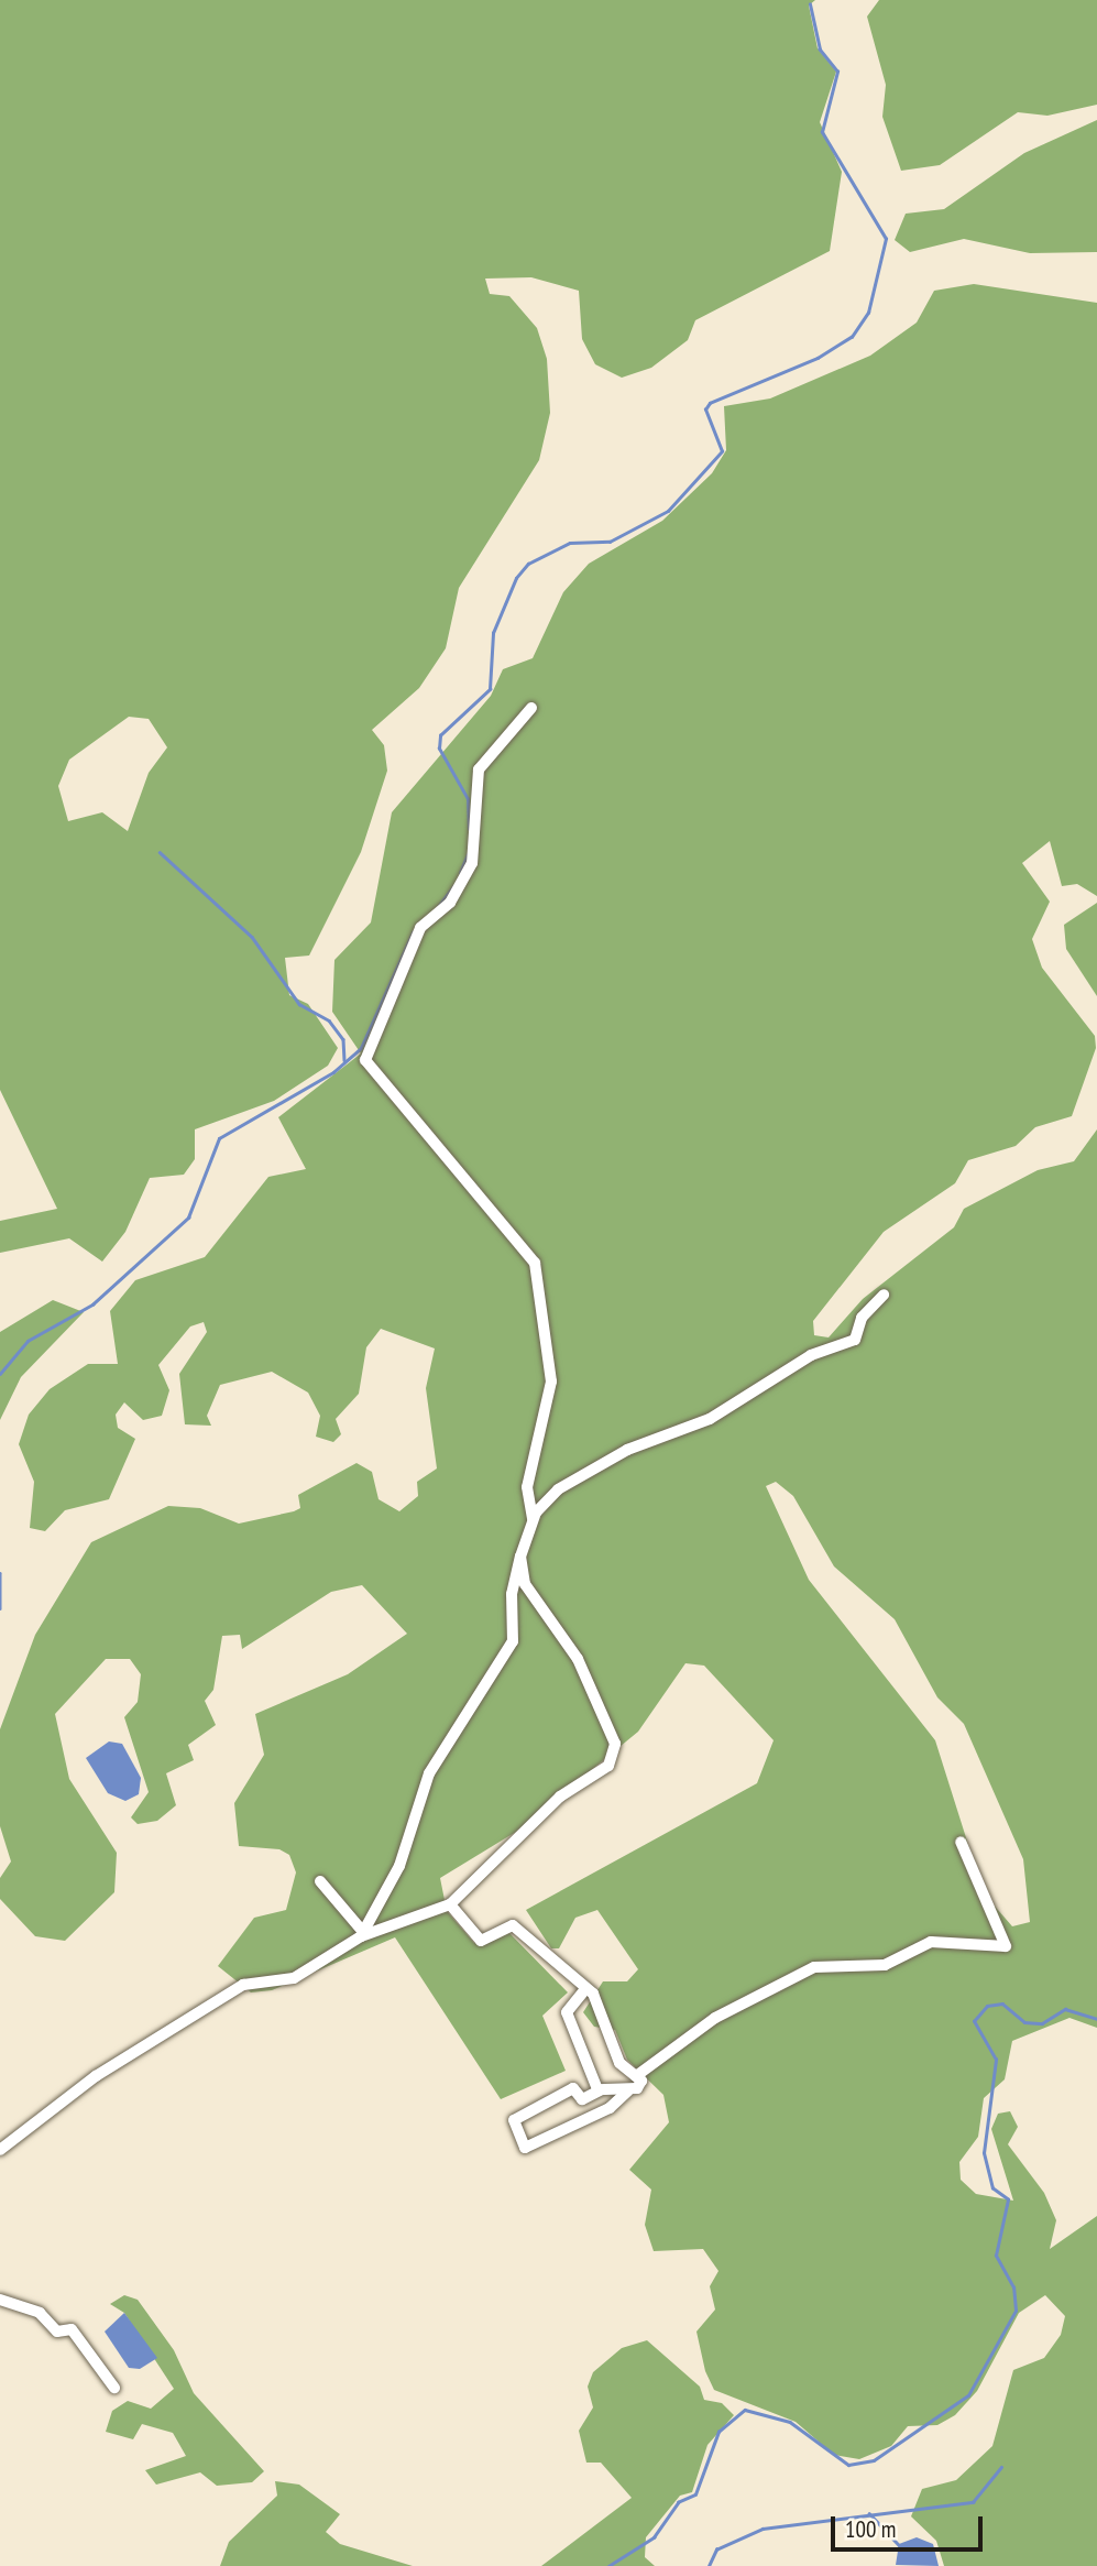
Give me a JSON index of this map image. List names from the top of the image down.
{
  "scale_bar": "100 m"
}
